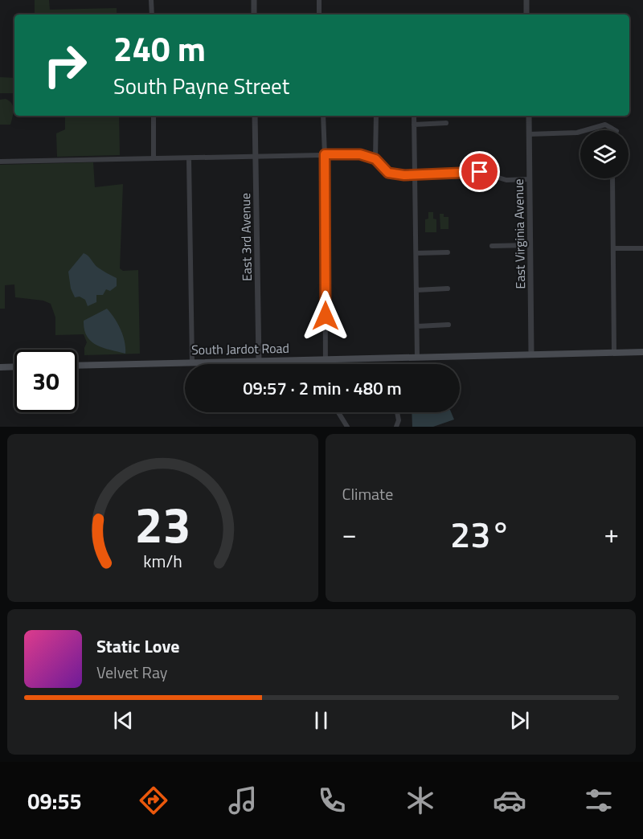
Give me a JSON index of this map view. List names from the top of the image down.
{
  "streets": {
    "main road": ["South Jardot Road"],
    "street": ["East Virginia Avenue", "East 3rd Avenue"]
  },
  "crossings": [
    ["East Virginia Avenue", "South Jardot Road"],
    ["East 3rd Avenue", "South Jardot Road"]
  ],
  "page": {
    "turn": ["240 m", "South Payne Street"],
    "limit": "30",
    "trip": "09:57 · 2 min · 480 m",
    "tile": "Climate",
    "heat": ["−", "23°", "+"],
    "song": ["Static Love", "Velvet Ray"],
    "tabs": "09:55",
    "gauge": ["23", "km/h"]
  }
}
